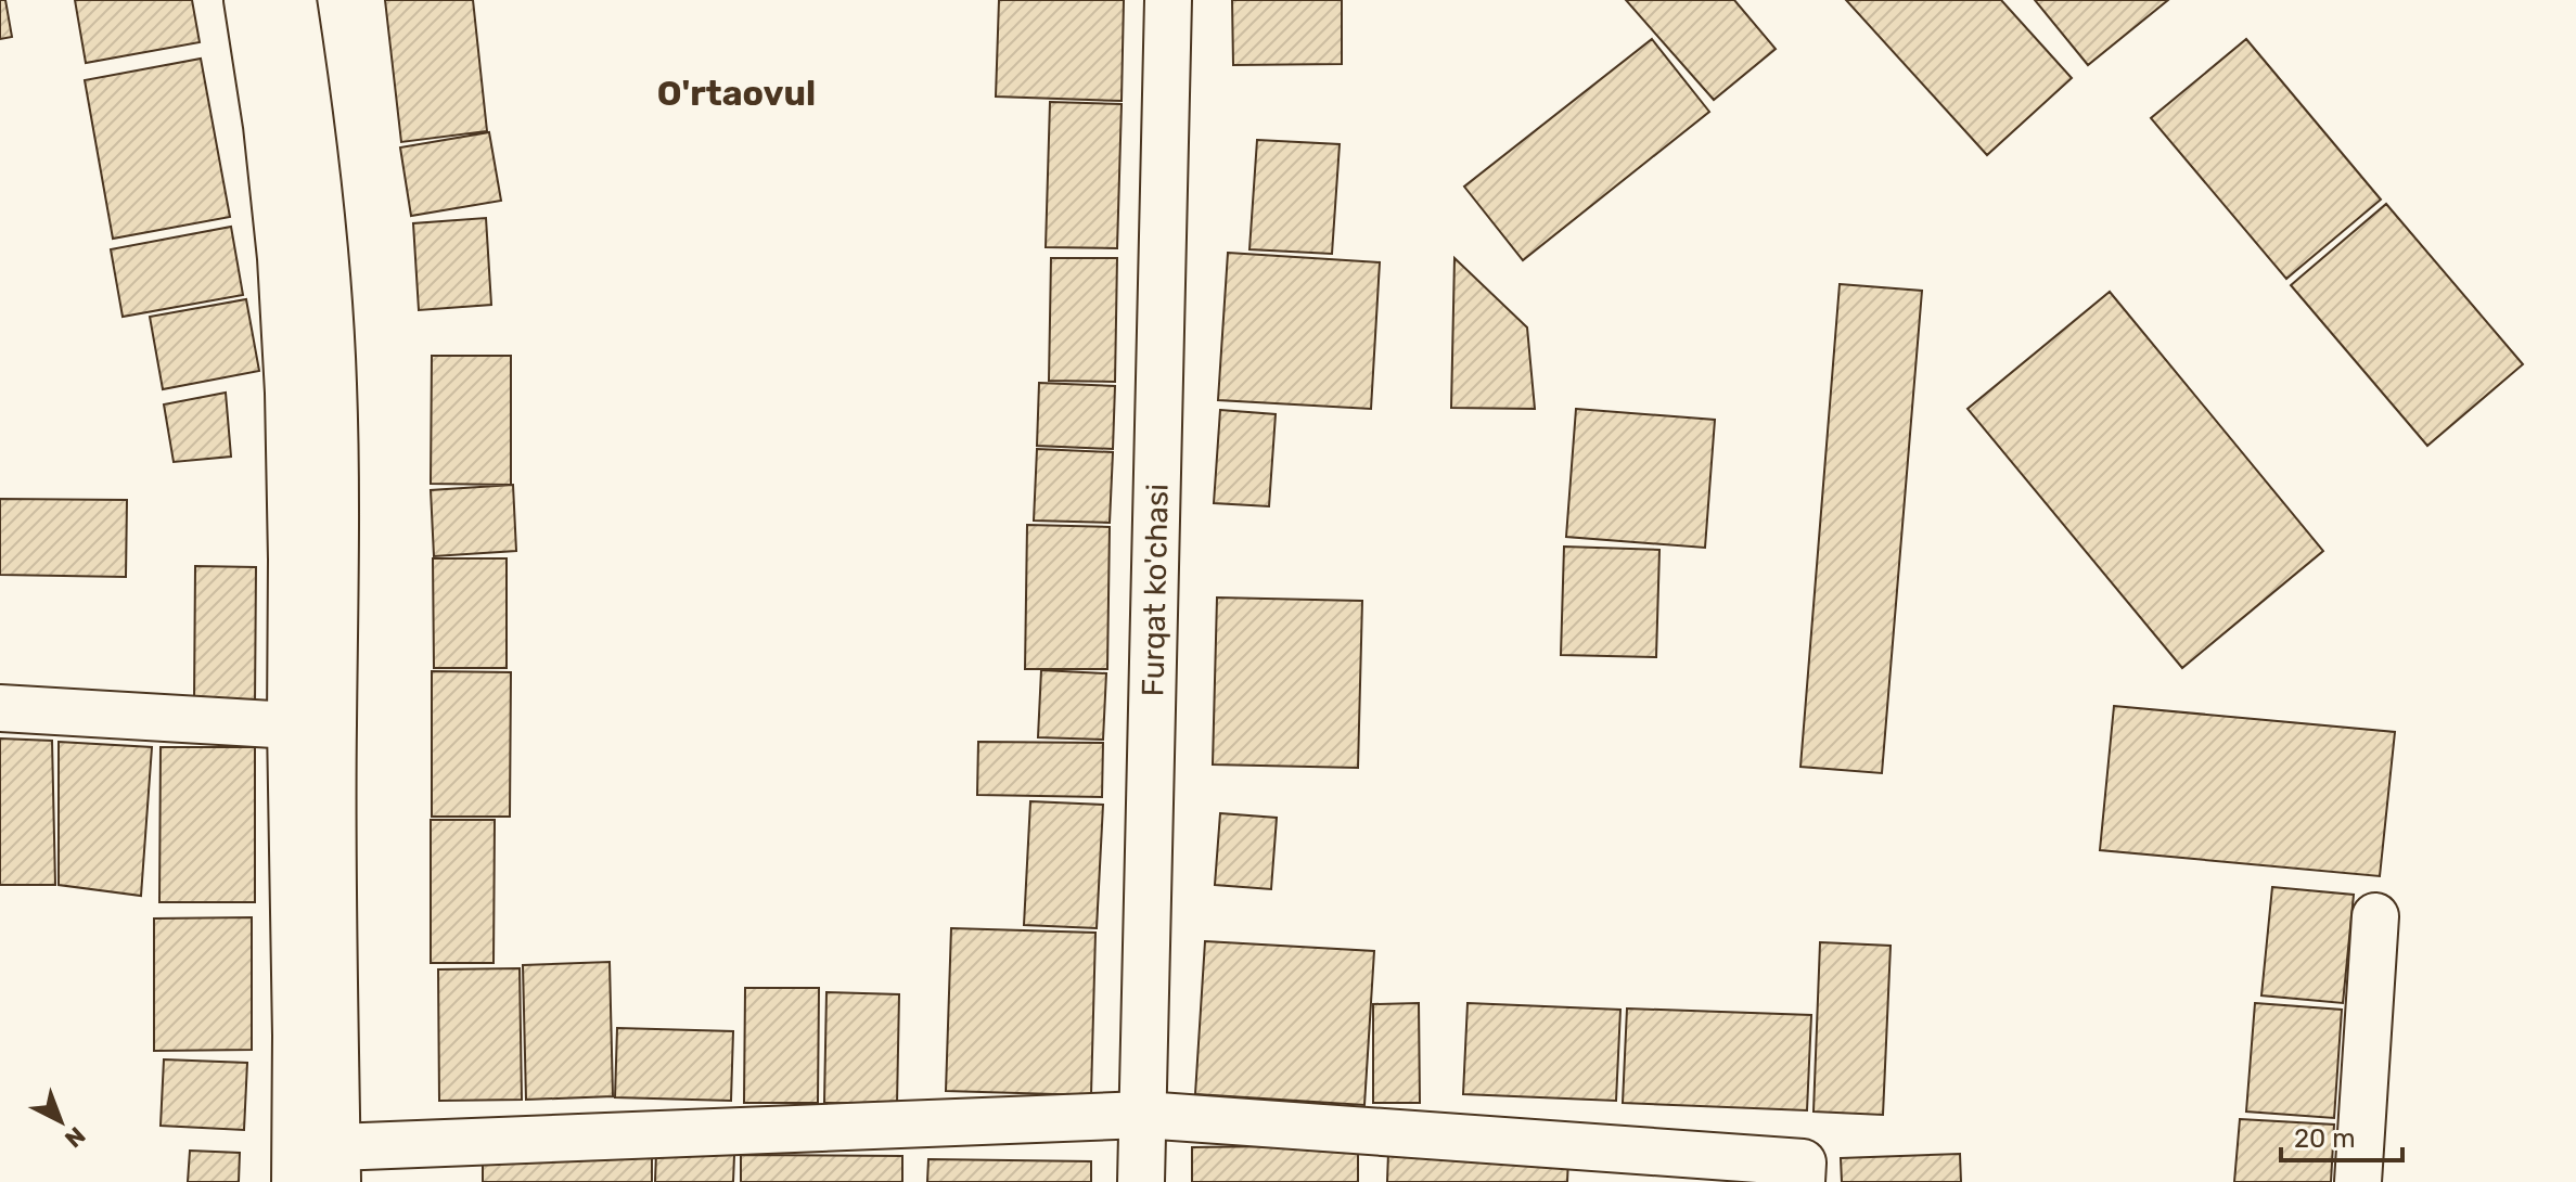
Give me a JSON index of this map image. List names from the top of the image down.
{
  "streets": {
    "street": ["Furqat ko'chasi"]
  },
  "districts": ["O'rtaovul"],
  "scale_bar": "20 m",
  "north": "bottom right"
}
